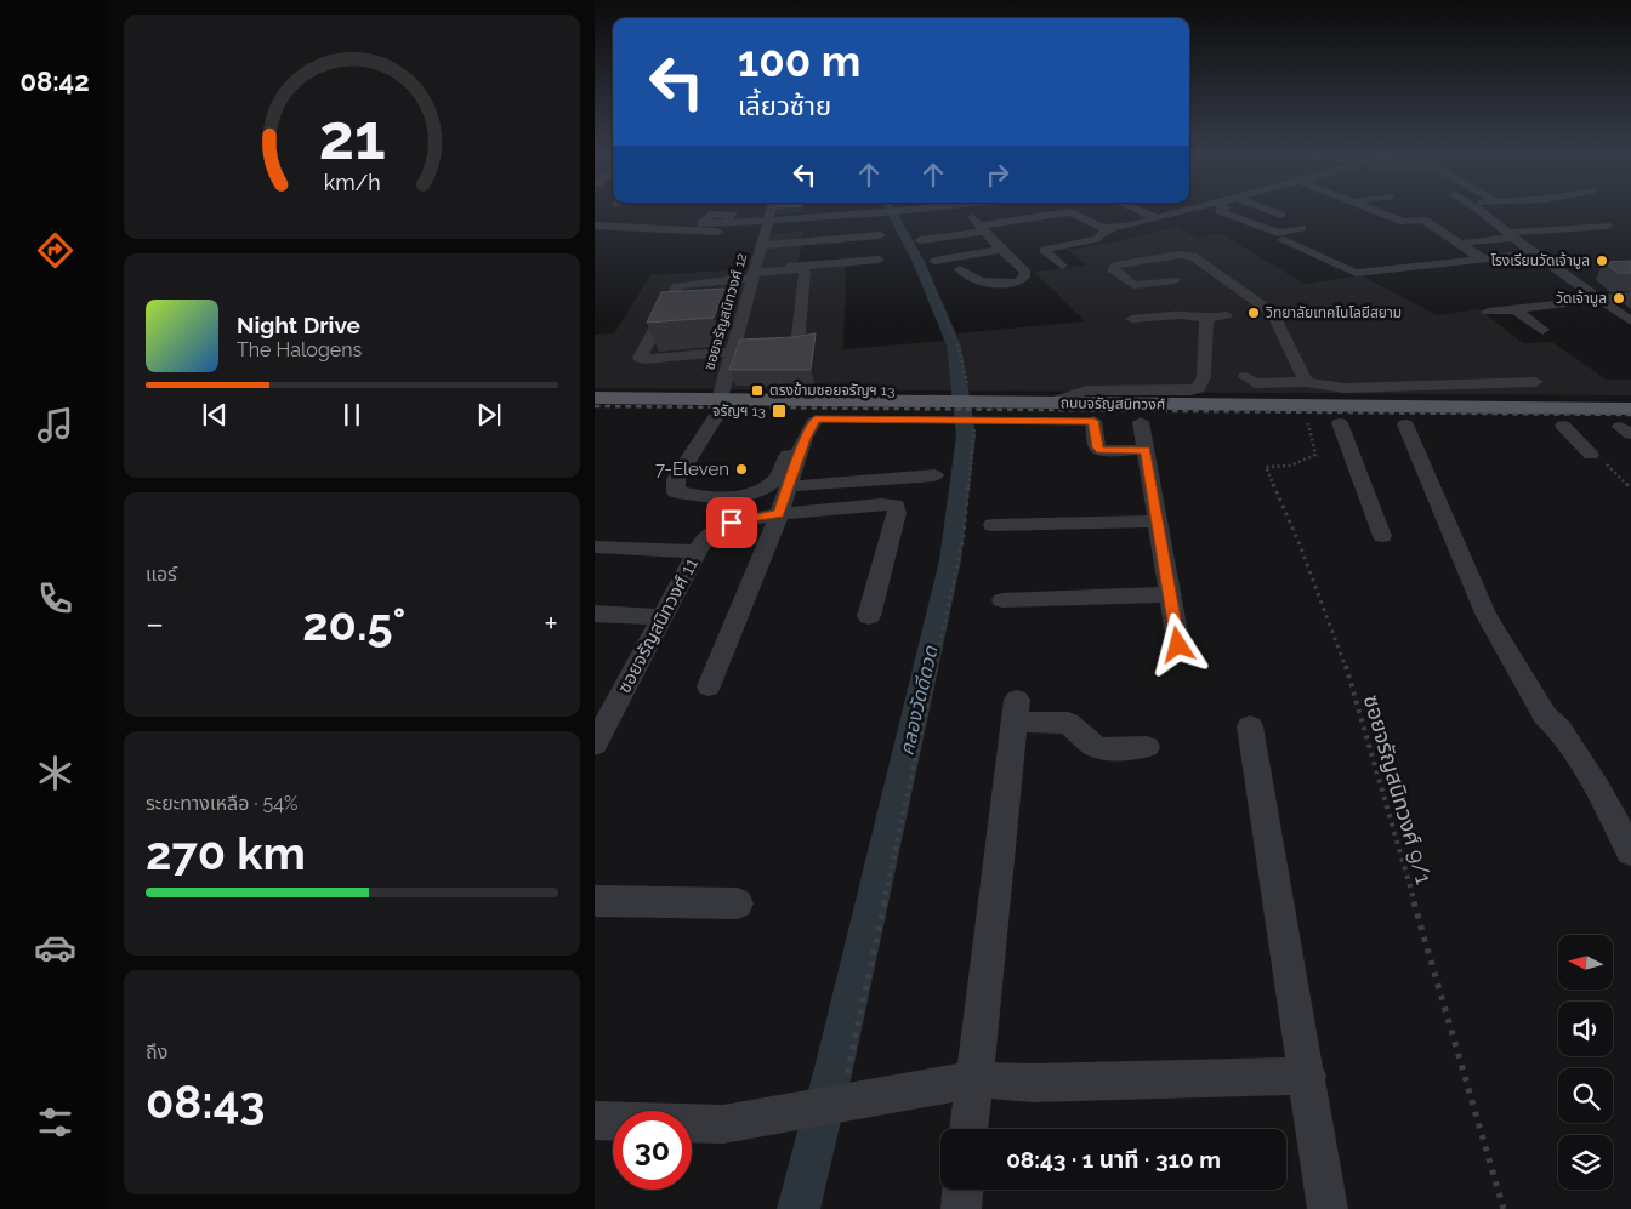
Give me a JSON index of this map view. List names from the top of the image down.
{
  "streets": {
    "main road": ["ถนนจรัญสนิทวงศ์"],
    "street": ["ซอยจรัญสนิทวงศ์ 12", "ซอยจรัญสนิทวงศ์ 11"],
    "path": ["ซอยจรัญสนิทวงศ์ 9/1"]
  },
  "crossings": [
    ["ซอยจรัญสนิทวงศ์ 12", "ถนนจรัญสนิทวงศ์"],
    ["ถนนจรัญสนิทวงศ์", "ซอยจรัญสนิทวงศ์ 9/1"]
  ],
  "water": ["คลองวัดดีดวด"],
  "places": {
    "other": [
      "โรงเรียนวัดเจ้ามูล",
      "วัดเจ้ามูล",
      "วิทยาลัยเทคโนโลยีสยาม",
      "7-Eleven"
    ],
    "transit": ["ตรงข้ามซอยจรัญฯ 13", "จรัญฯ 13"]
  },
  "north": "left",
  "page": {
    "tabs": "08:42",
    "turn": ["100 m", "เลี้ยวซ้าย"],
    "song": ["Night Drive", "The Halogens"],
    "tile": [
      "แอร์",
      ["ระยะทางเหลือ · 54%", "270 km"],
      ["ถึง", "08:43"]
    ],
    "heat": ["−", "20.5°", "+"],
    "limit": "30",
    "trip": "08:43 · 1 นาที · 310 m",
    "gauge": ["21", "km/h"]
  }
}
